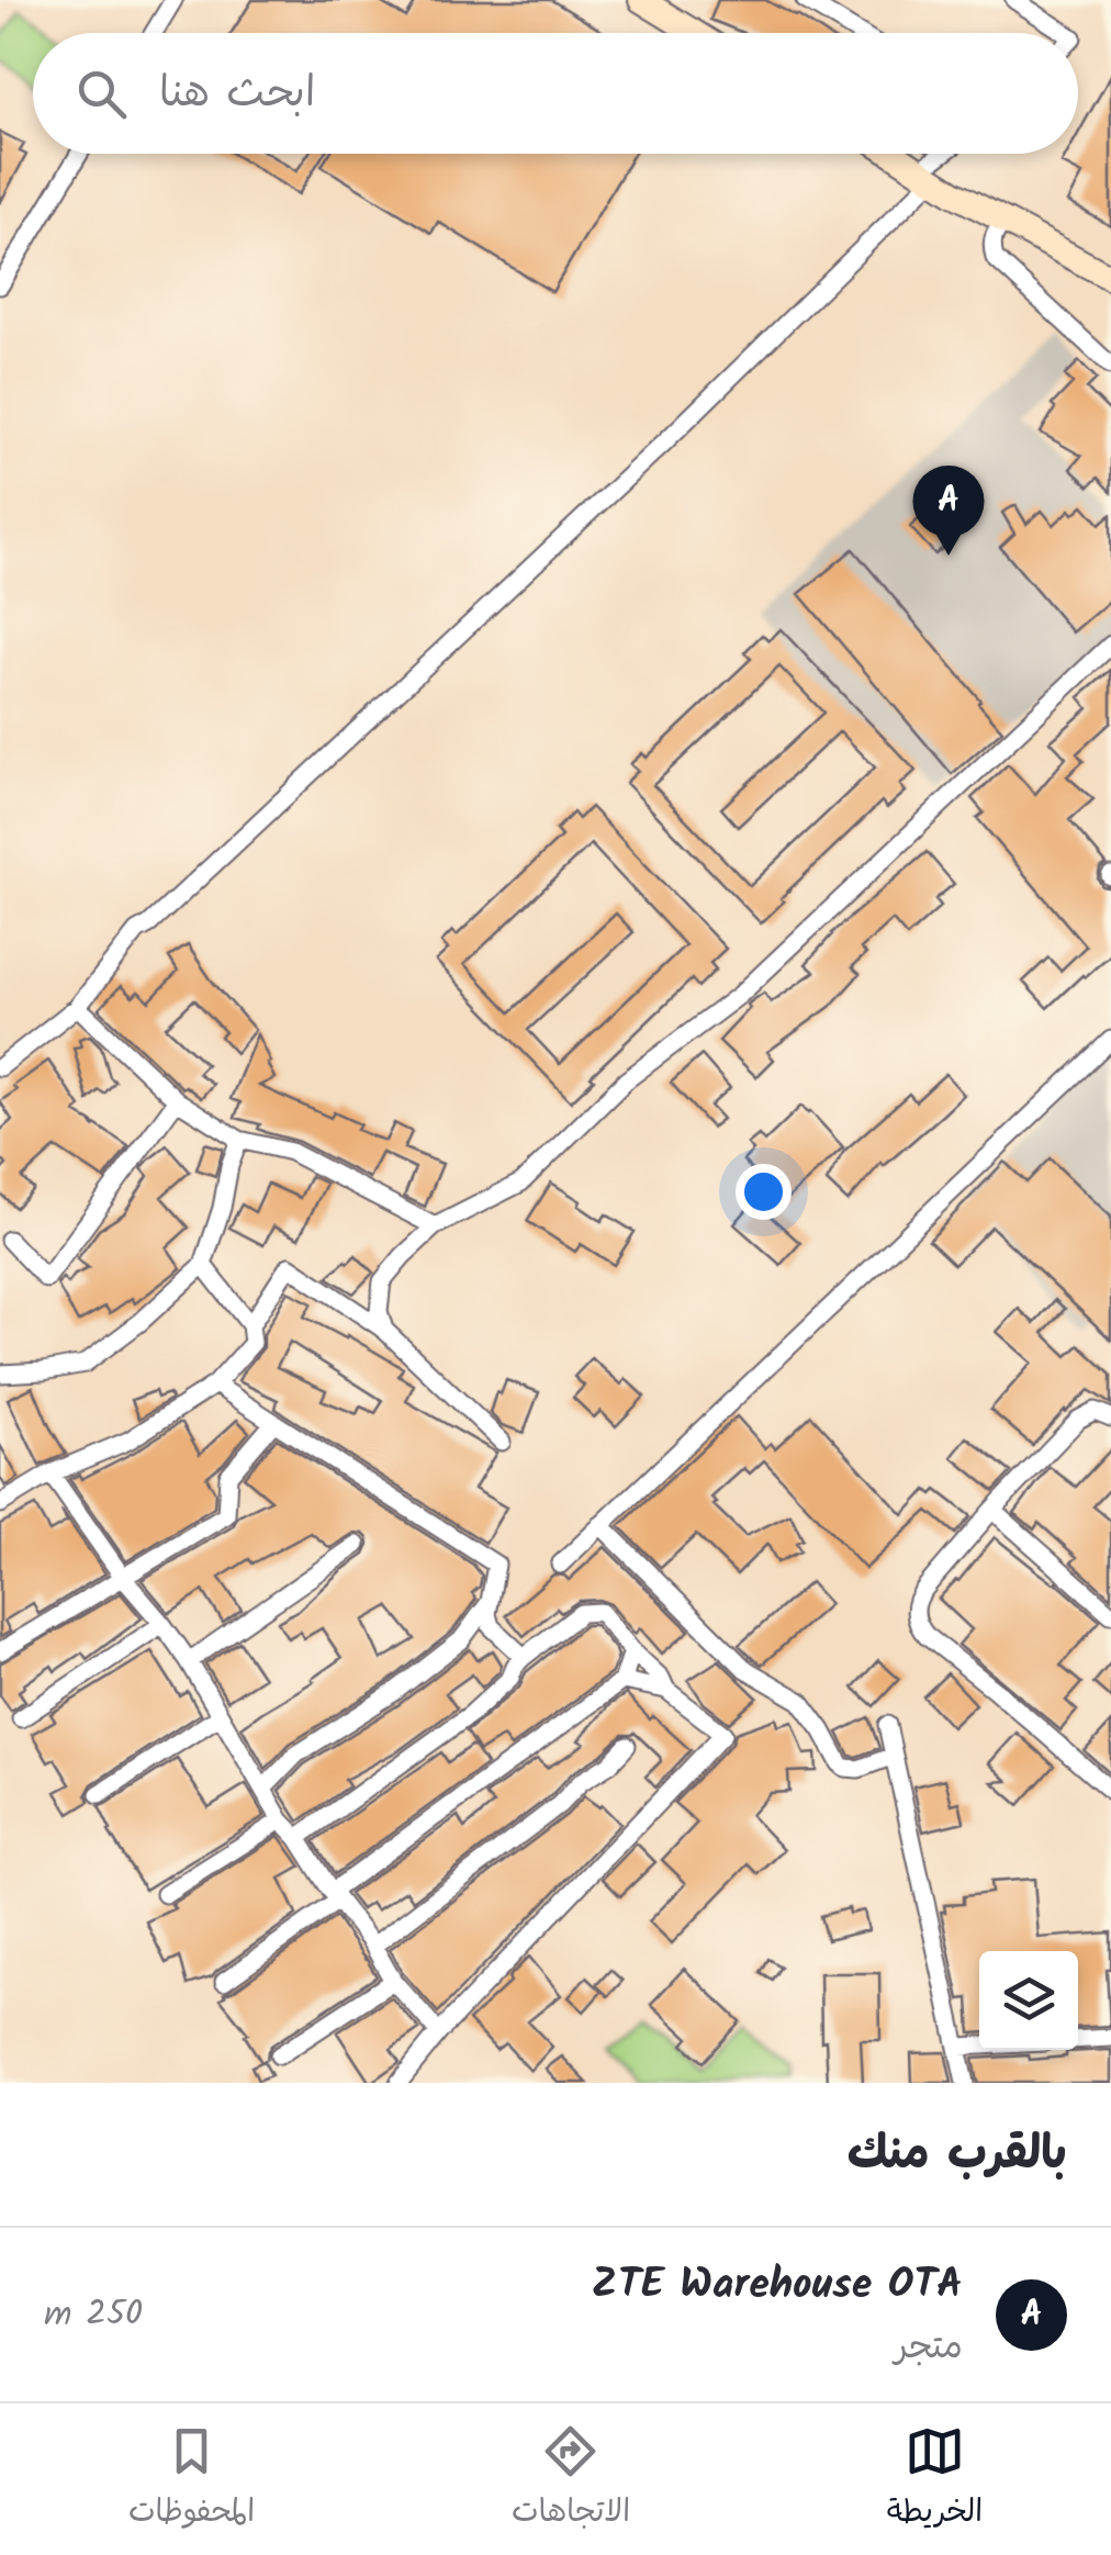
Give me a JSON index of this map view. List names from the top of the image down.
{
  "page": {
    "search": "ابحث هنا",
    "pins": "A",
    "heading": "بالقرب منك",
    "list": [
      {
        "mark": "A",
        "name": "ZTE Warehouse OTA",
        "note": "متجر",
        "value": "250 m"
      }
    ],
    "nav": ["الخريطة", "الاتجاهات", "المحفوظات"]
  }
}
